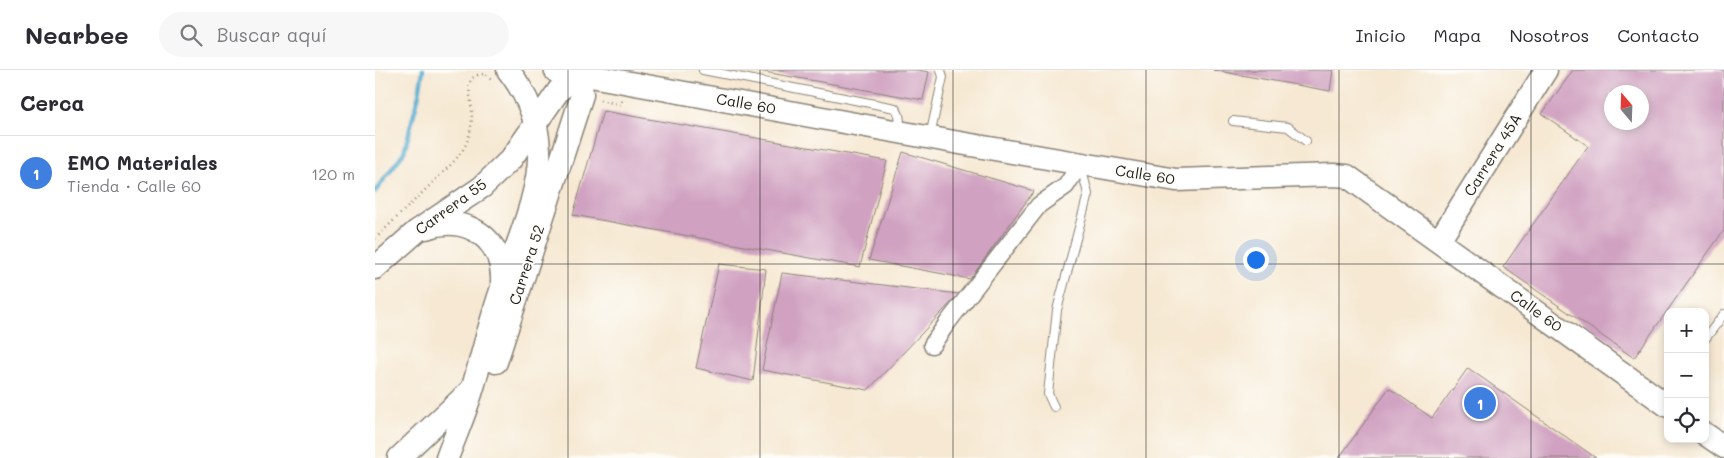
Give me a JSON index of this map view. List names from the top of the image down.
{
  "streets": {
    "street": [
      "Calle 60",
      "Carrera 45A",
      "Carrera 55",
      "Carrera 52"
    ]
  },
  "crossings": [
    ["Calle 60", "Carrera 45A"],
    ["Calle 60", "Carrera 55"],
    ["Calle 60", "Carrera 52"],
    ["Carrera 55", "Carrera 52"]
  ],
  "north": "top",
  "page": {
    "header": "Nearbee",
    "search": "Buscar aquí",
    "nav": [
      "Inicio",
      "Mapa",
      "Nosotros",
      "Contacto"
    ],
    "heading": "Cerca",
    "list": [
      {
        "mark": "1",
        "name": "EMO Materiales",
        "note": "Tienda · Calle 60",
        "value": "120 m"
      }
    ],
    "map_buttons": ["+", "−"],
    "pins": "1"
  }
}
